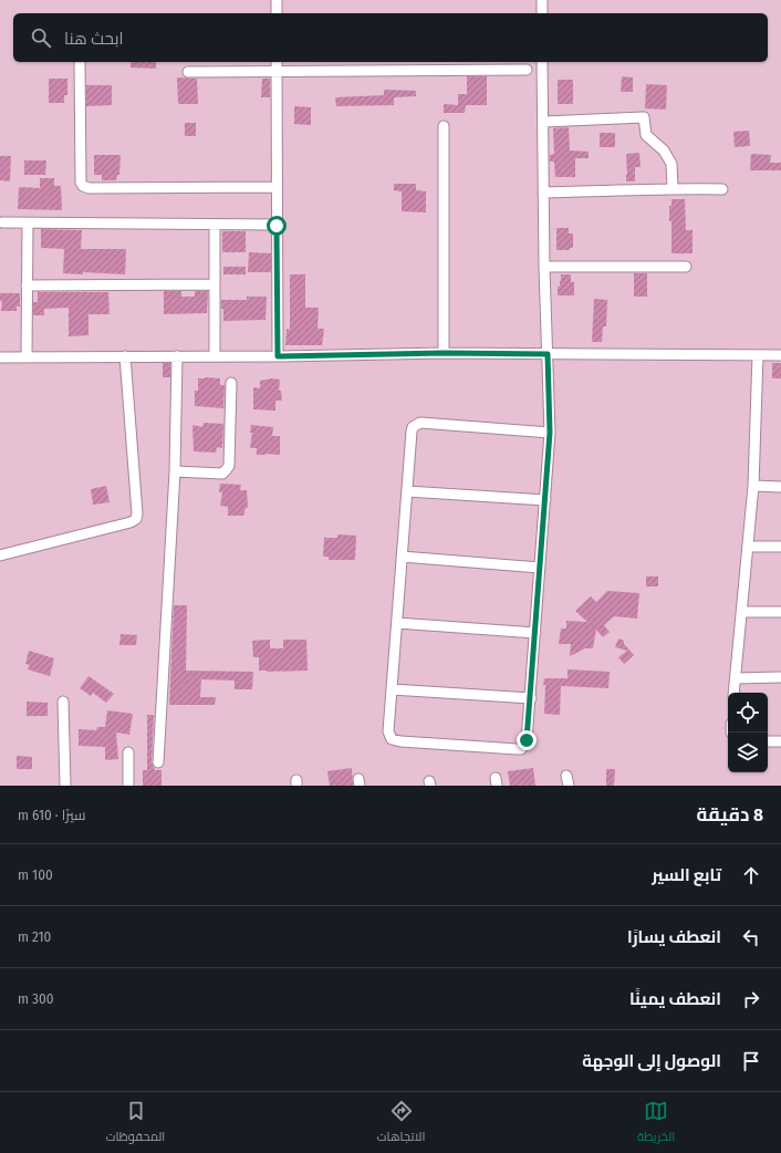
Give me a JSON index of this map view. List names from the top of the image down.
{
  "page": {
    "search": "ابحث هنا",
    "heading": ["8 دقيقة", "سيرًا · 610 m"],
    "list": [
      ["تابع السير", "100 m"],
      ["انعطف يسارًا", "210 m"],
      ["انعطف يمينًا", "300 m"],
      "الوصول إلى الوجهة"
    ],
    "nav": ["الخريطة", "الاتجاهات", "المحفوظات"]
  }
}
